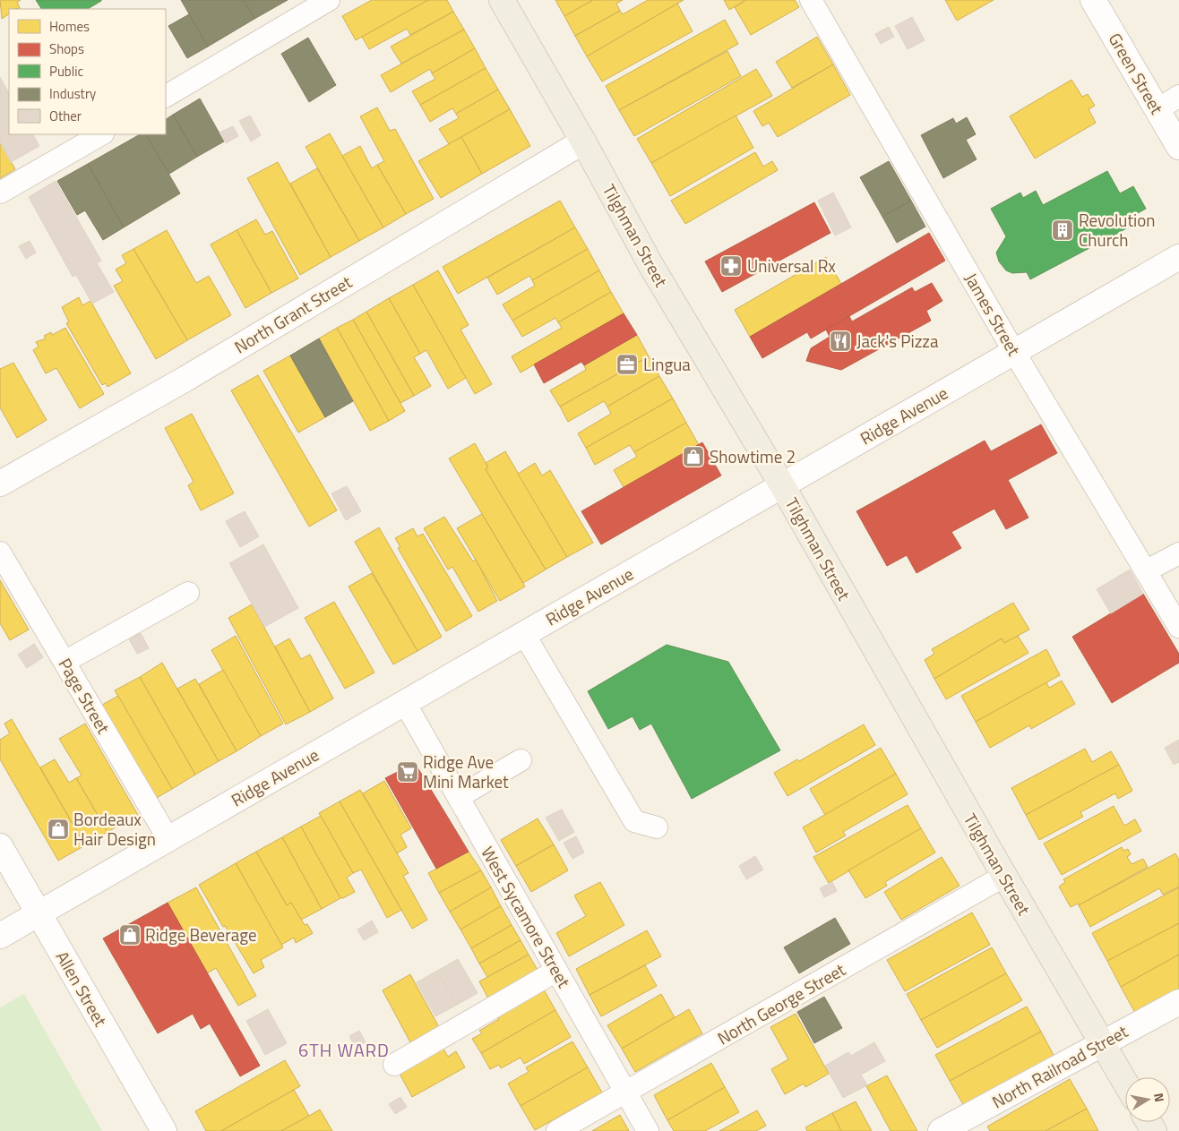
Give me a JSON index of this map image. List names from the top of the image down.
{
  "streets": {
    "main road": ["Tilghman Street"],
    "street": [
      "Green Street",
      "North Grant Street",
      "Ridge Avenue",
      "Allen Street",
      "North Railroad Street"
    ],
    "lane": [
      "James Street",
      "Page Street",
      "West Sycamore Street",
      "North George Street"
    ]
  },
  "crossings": [
    ["Tilghman Street", "North Grant Street"],
    ["Tilghman Street", "Ridge Avenue"],
    ["Tilghman Street", "North George Street"],
    ["Tilghman Street", "North Railroad Street"],
    ["James Street", "Ridge Avenue"],
    ["Ridge Avenue", "Page Street"],
    ["Ridge Avenue", "West Sycamore Street"],
    ["Ridge Avenue", "Allen Street"],
    ["West Sycamore Street", "North George Street"]
  ],
  "districts": ["6TH WARD"],
  "places": {
    "building": ["Revolution Church"],
    "pharmacy": ["Universal Rx"],
    "restaurant": ["Jack's Pizza"],
    "office": ["Lingua"],
    "shop": ["Showtime 2", "Bordeaux Hair Design", "Ridge Beverage"],
    "supermarket": ["Ridge Ave Mini Market"]
  },
  "legend": [
    "Homes",
    "Shops",
    "Public",
    "Industry",
    "Other"
  ],
  "north": "right"
}
